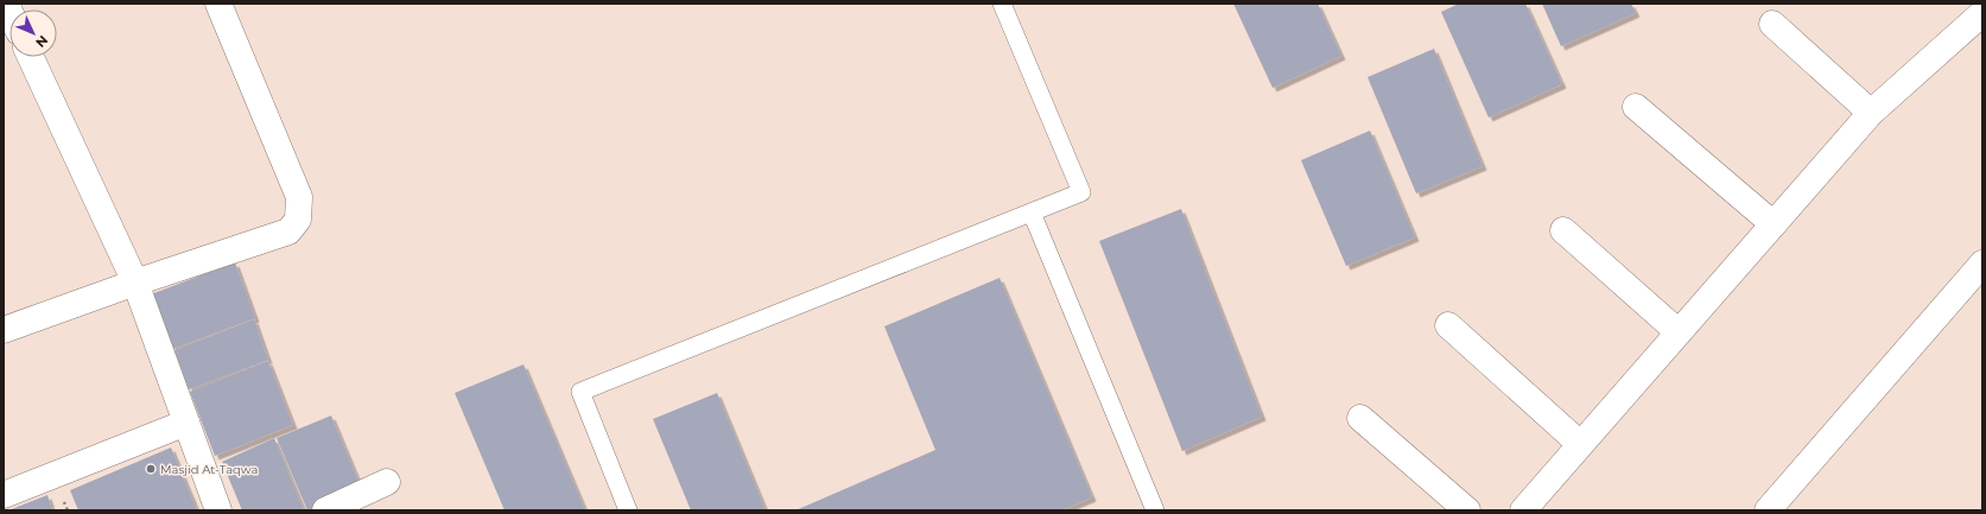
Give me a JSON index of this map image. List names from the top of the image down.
{
  "places": ["Masjid At-Taqwa"],
  "north": "bottom right"
}
